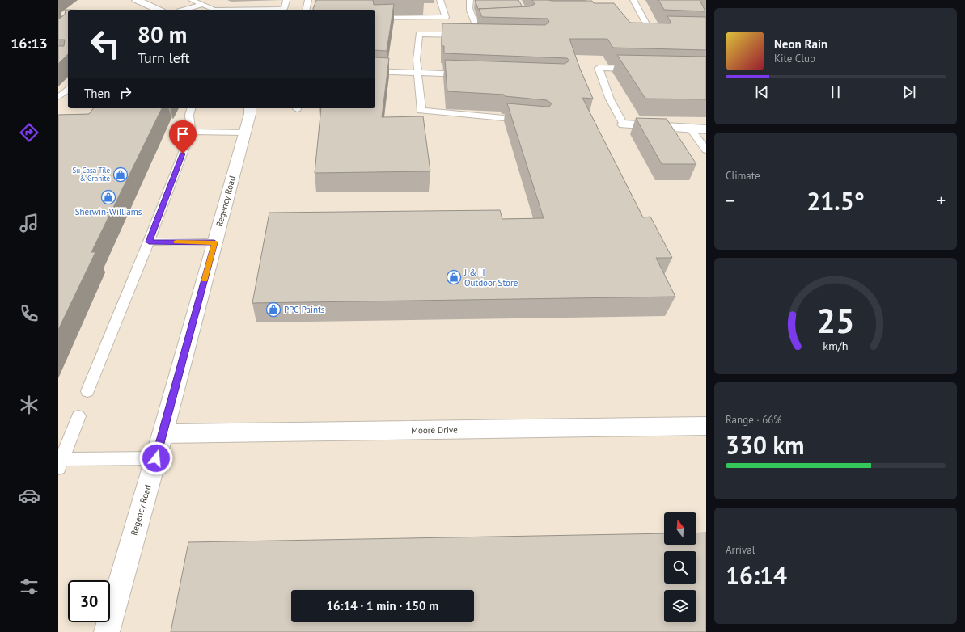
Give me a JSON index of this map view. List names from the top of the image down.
{
  "streets": {
    "street": ["Regency Road", "Moore Drive"]
  },
  "crossings": [
    ["Regency Road", "Moore Drive"]
  ],
  "places": {
    "shop": [
      "Su Casa Tile & Granite",
      "Sherwin-Williams",
      "J & H Outdoor Store",
      "PPG Paints"
    ]
  },
  "north": "top",
  "page": {
    "tabs": "16:13",
    "turn": ["80 m", "Turn left"],
    "song": ["Neon Rain", "Kite Club"],
    "then": "Then",
    "tile": [
      "Climate",
      ["Range · 66%", "330 km"],
      ["Arrival", "16:14"]
    ],
    "heat": ["−", "21.5°", "+"],
    "limit": "30",
    "trip": "16:14 · 1 min · 150 m",
    "gauge": ["25", "km/h"]
  }
}
